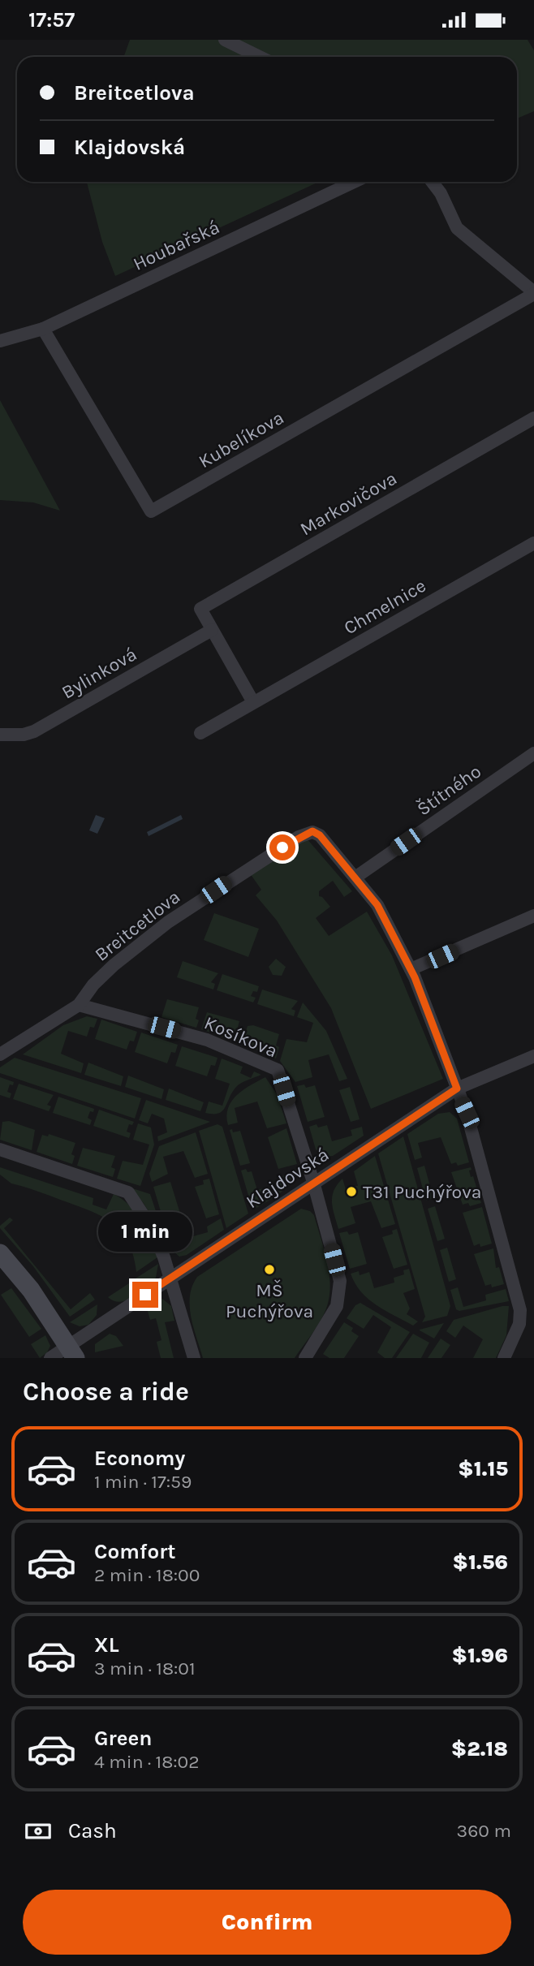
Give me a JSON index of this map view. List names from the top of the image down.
{
  "streets": {
    "street": [
      "Houbařská",
      "Kubelíkova",
      "Markovičova",
      "Chmelnice",
      "Bylinková",
      "Štítného",
      "Breitcetlova",
      "Kosíkova",
      "Klajdovská"
    ]
  },
  "crossings": [
    ["Houbařská", "Kubelíkova"],
    ["Markovičova", "Bylinková"],
    ["Štítného", "Breitcetlova"],
    ["Breitcetlova", "Kosíkova"],
    ["Breitcetlova", "Klajdovská"],
    ["Kosíkova", "Klajdovská"]
  ],
  "places": ["T31 Puchýřova", "MŠ Puchýřova"],
  "page": {
    "status": "17:57",
    "banner": ["Breitcetlova", "Klajdovská"],
    "bubble": "1 min",
    "heading": "Choose a ride",
    "list": [
      {
        "name": "Economy",
        "note": "1 min · 17:59",
        "value": "$1.15"
      },
      {
        "name": "Comfort",
        "note": "2 min · 18:00",
        "value": "$1.56"
      },
      {
        "name": "XL",
        "note": "3 min · 18:01",
        "value": "$1.96"
      },
      {
        "name": "Green",
        "note": "4 min · 18:02",
        "value": "$2.18"
      }
    ],
    "pay": ["Cash", "360 m"],
    "buttons": "Confirm"
  }
}
